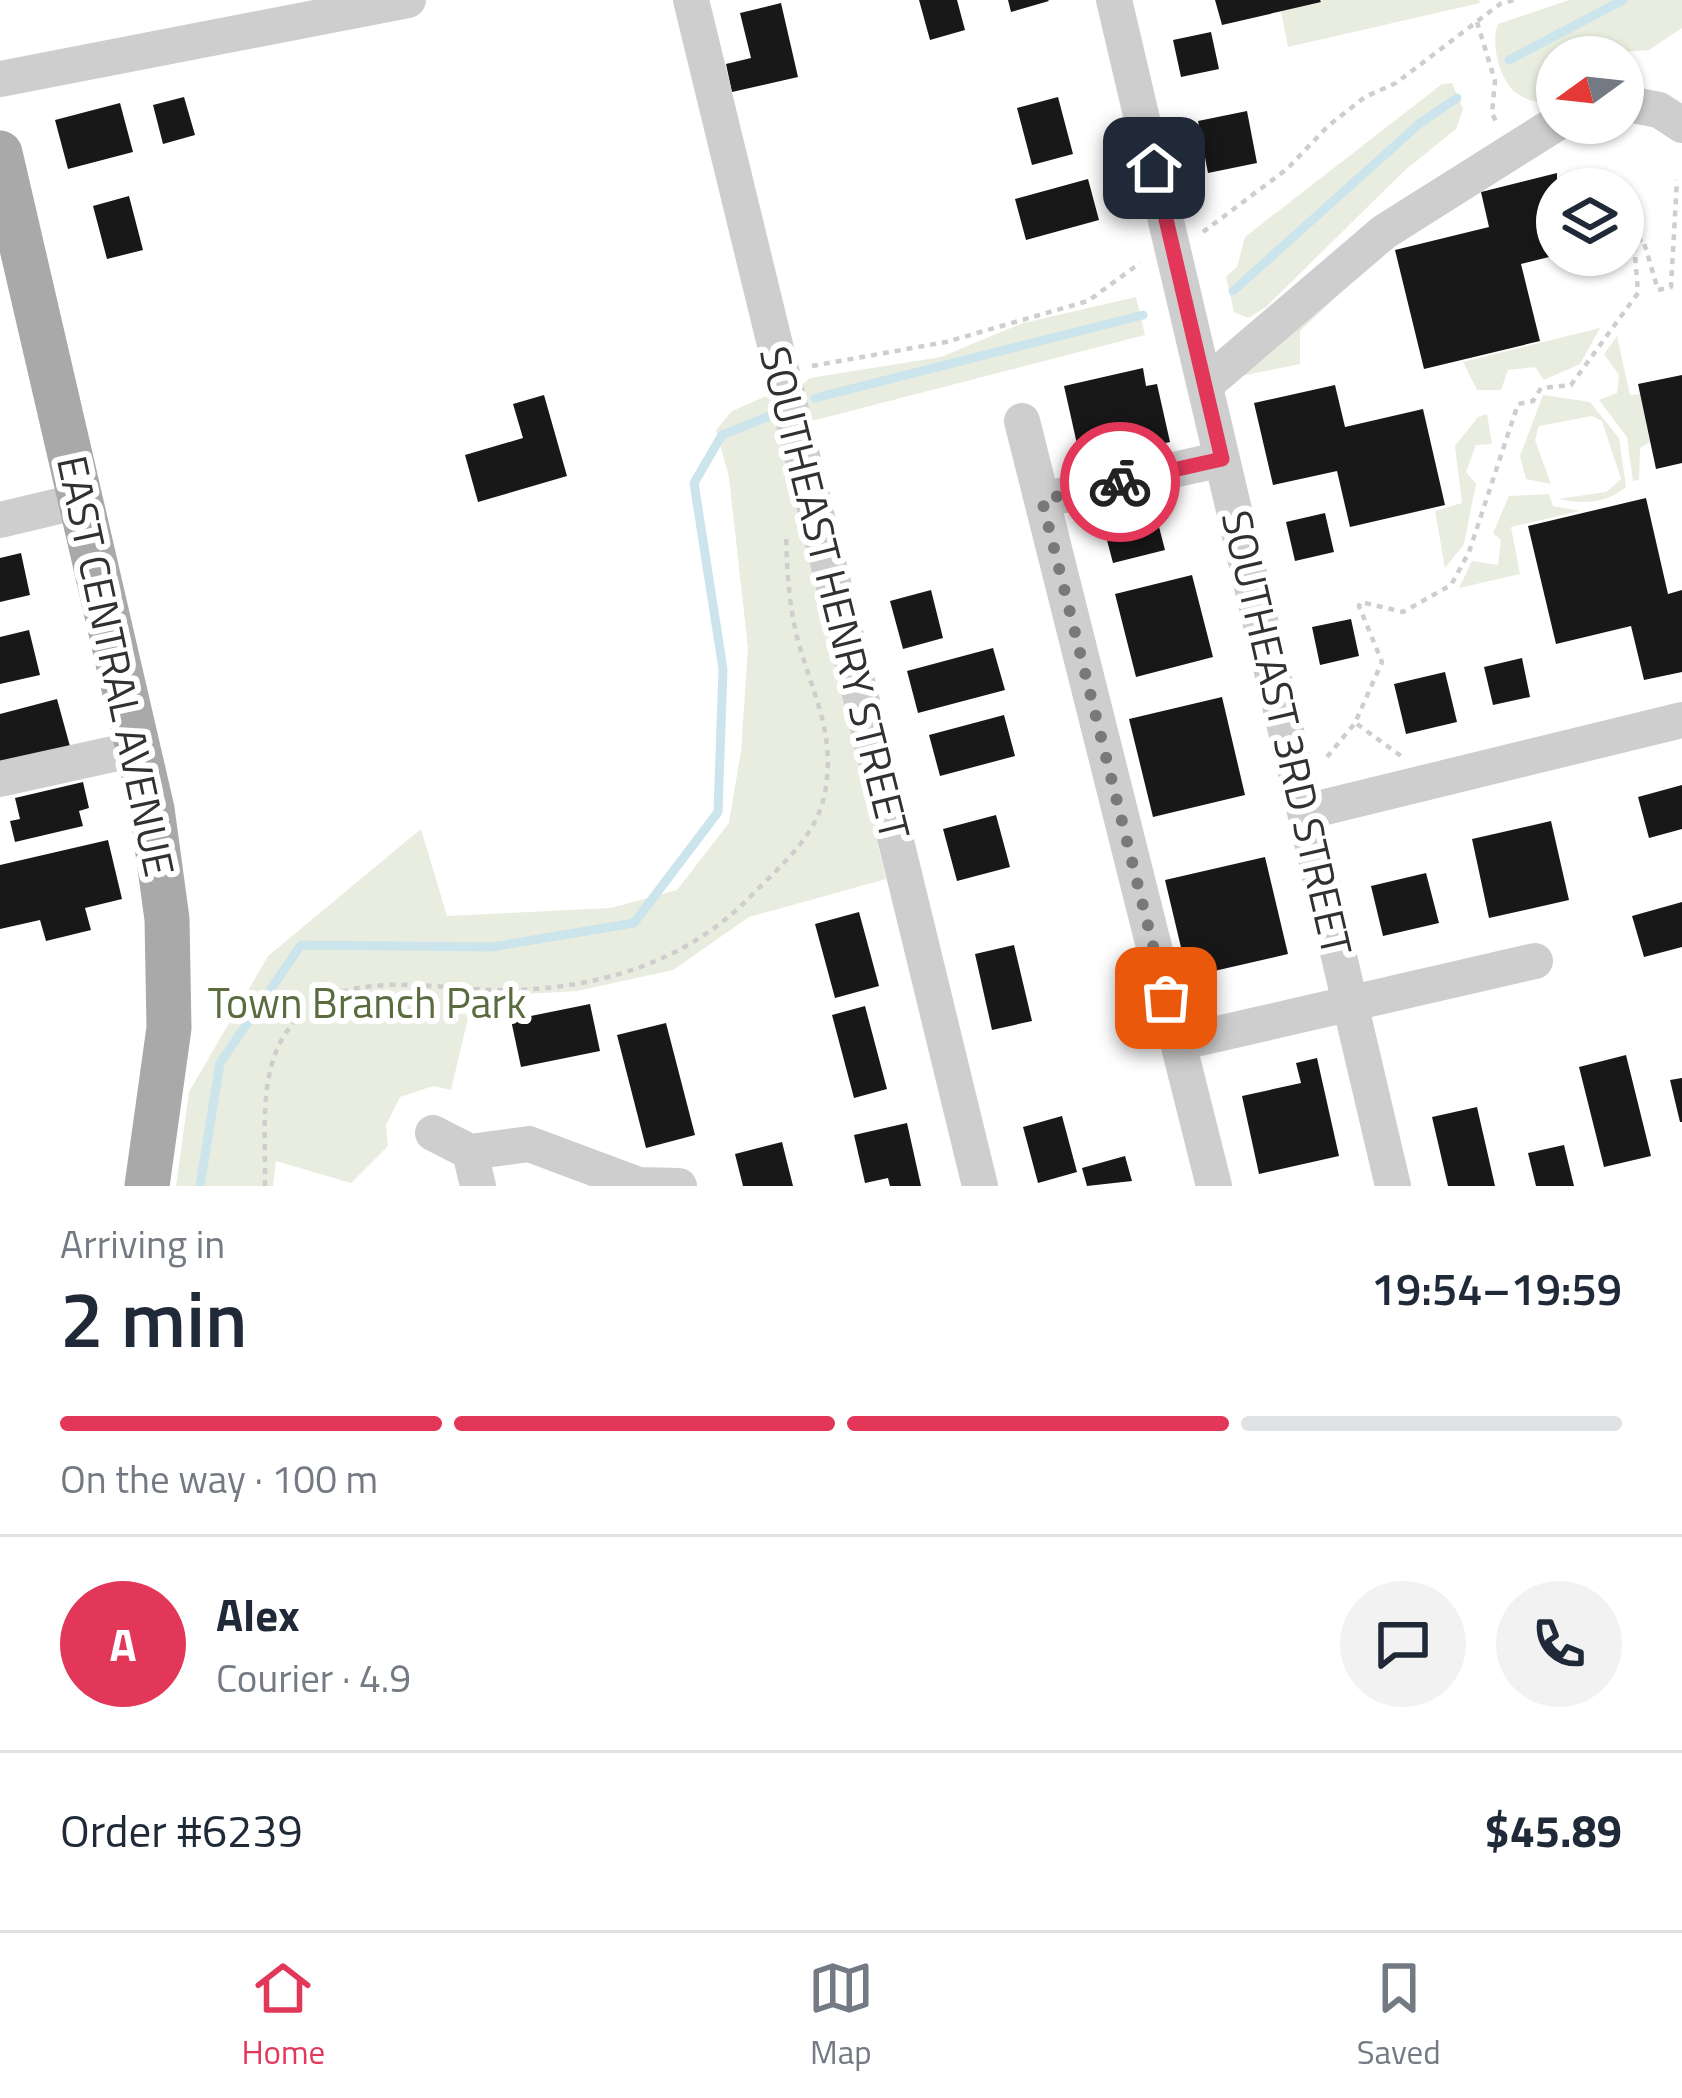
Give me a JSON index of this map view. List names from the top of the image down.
{
  "streets": {
    "main road": ["EAST CENTRAL AVENUE"],
    "street": ["SOUTHEAST HENRY STREET", "SOUTHEAST 3RD STREET"]
  },
  "parks": ["Town Branch Park"],
  "north": "left",
  "page": {
    "heading": ["2 min", "Arriving in", "19:54–19:59"],
    "panel": [
      "Alex",
      "Courier · 4.9",
      "Order #6239",
      "$45.89"
    ],
    "bar": "On the way · 100 m",
    "round": "A",
    "tabs": ["Home", "Map", "Saved"]
  }
}
